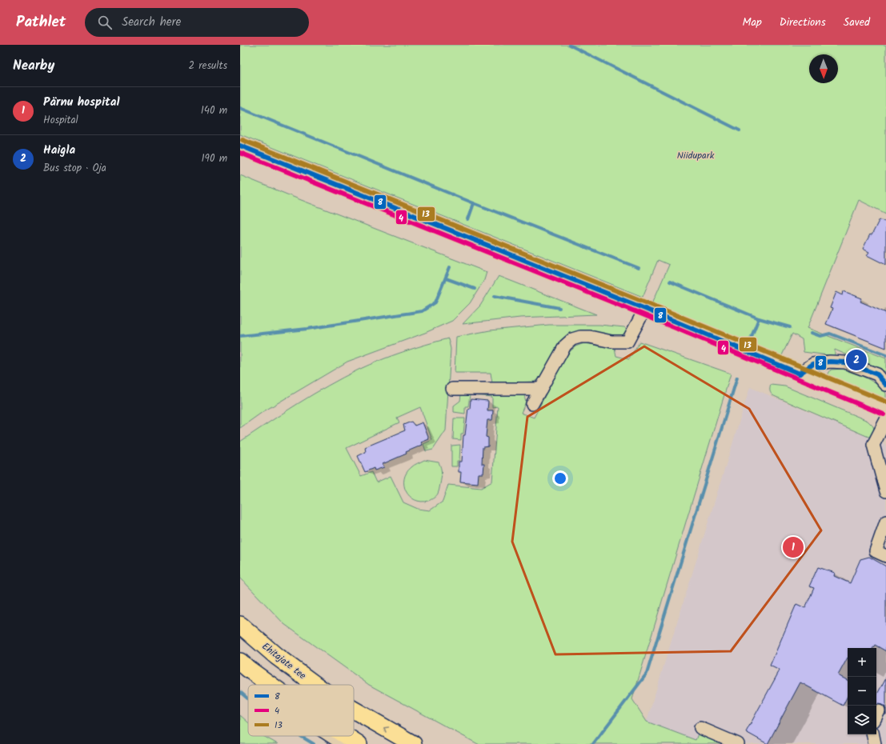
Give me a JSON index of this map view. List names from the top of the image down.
{
  "streets": {
    "highway": ["Ehitajate tee"]
  },
  "one_way": ["Ehitajate tee"],
  "parks": ["Niidupark"],
  "lines": ["transit line 13", "transit line 8", "transit line 4"],
  "legend": ["8", "4", "13"],
  "north": "bottom",
  "page": {
    "header": "Pathlet",
    "search": "Search here",
    "nav": ["Map", "Directions", "Saved"],
    "heading": ["Nearby", "2 results"],
    "list": [
      {
        "mark": "1",
        "name": "Pärnu hospital",
        "note": "Hospital",
        "value": "140 m"
      },
      {
        "mark": "2",
        "name": "Haigla",
        "note": "Bus stop · Oja",
        "value": "190 m"
      }
    ],
    "pins": ["2", "1"],
    "map_buttons": ["+", "−"]
  }
}
